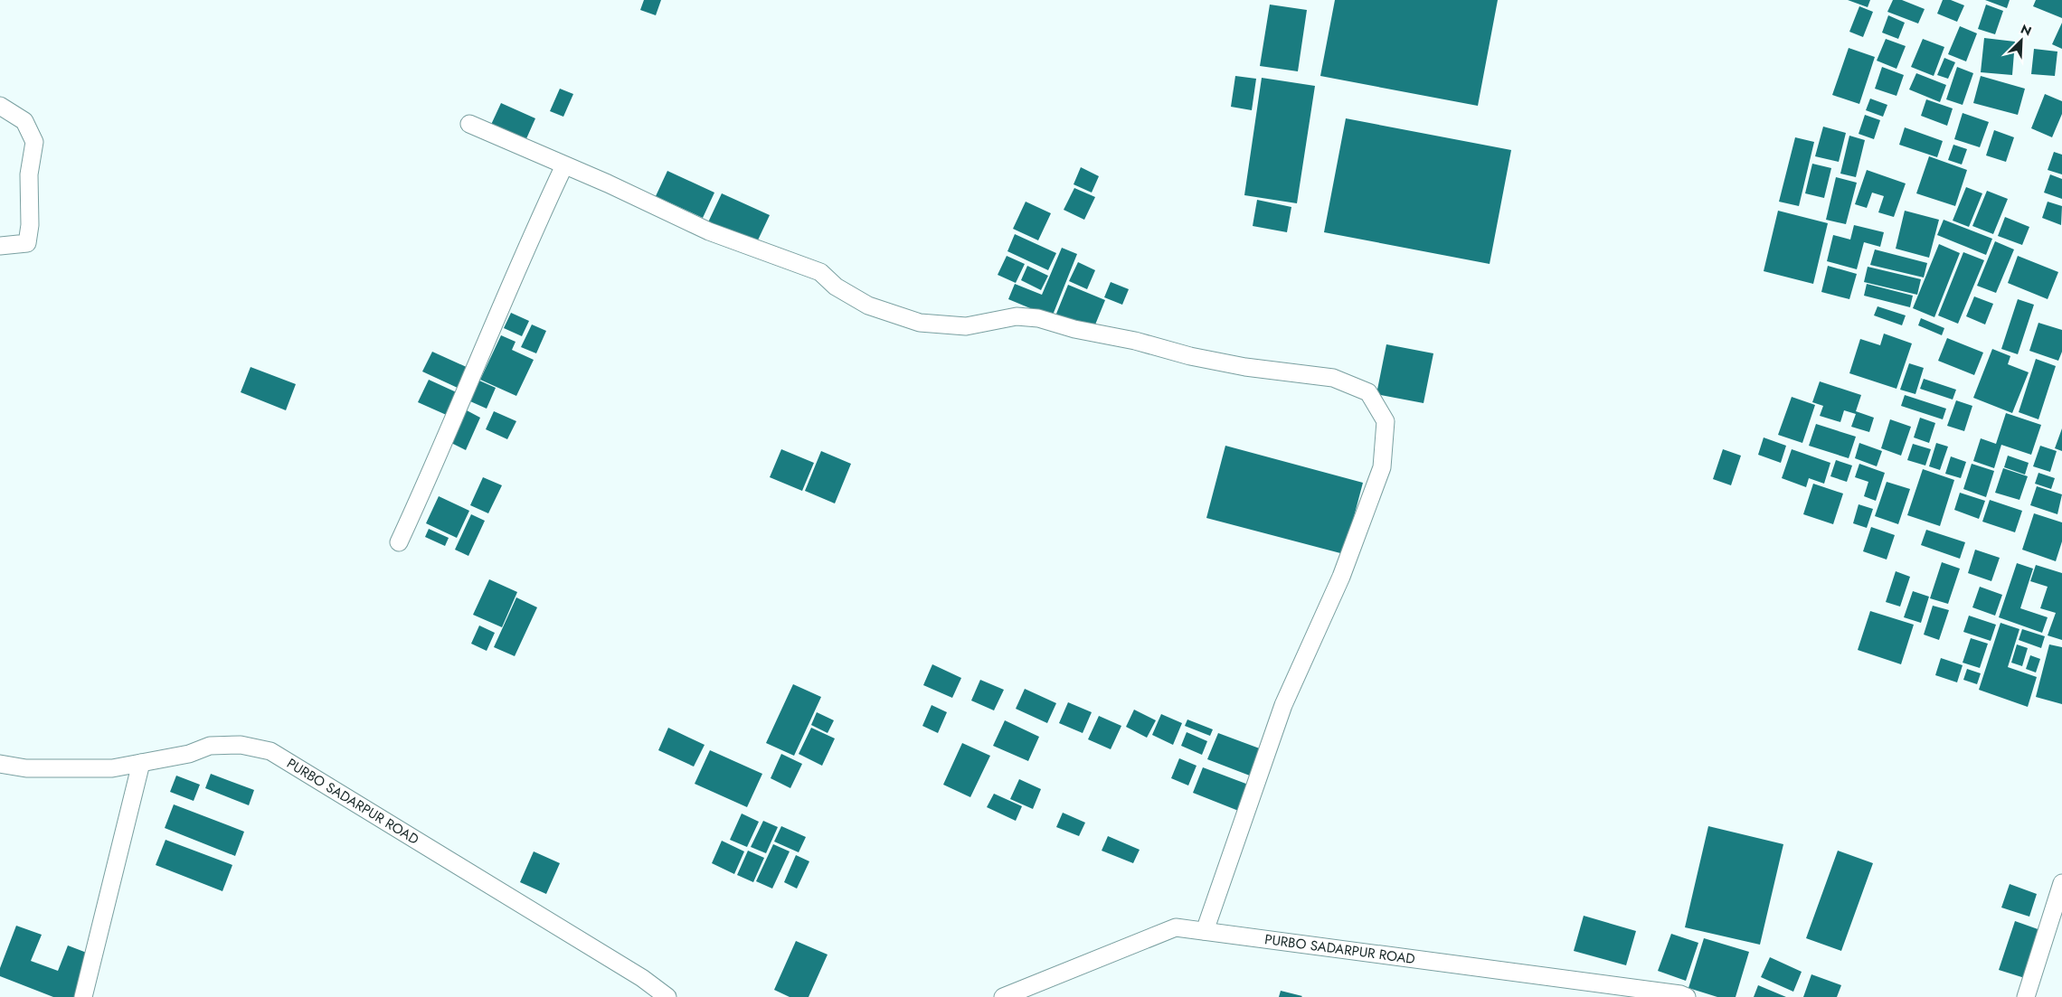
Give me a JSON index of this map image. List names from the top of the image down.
{
  "streets": {
    "street": ["PURBO SADARPUR ROAD"]
  },
  "north": "top right"
}
